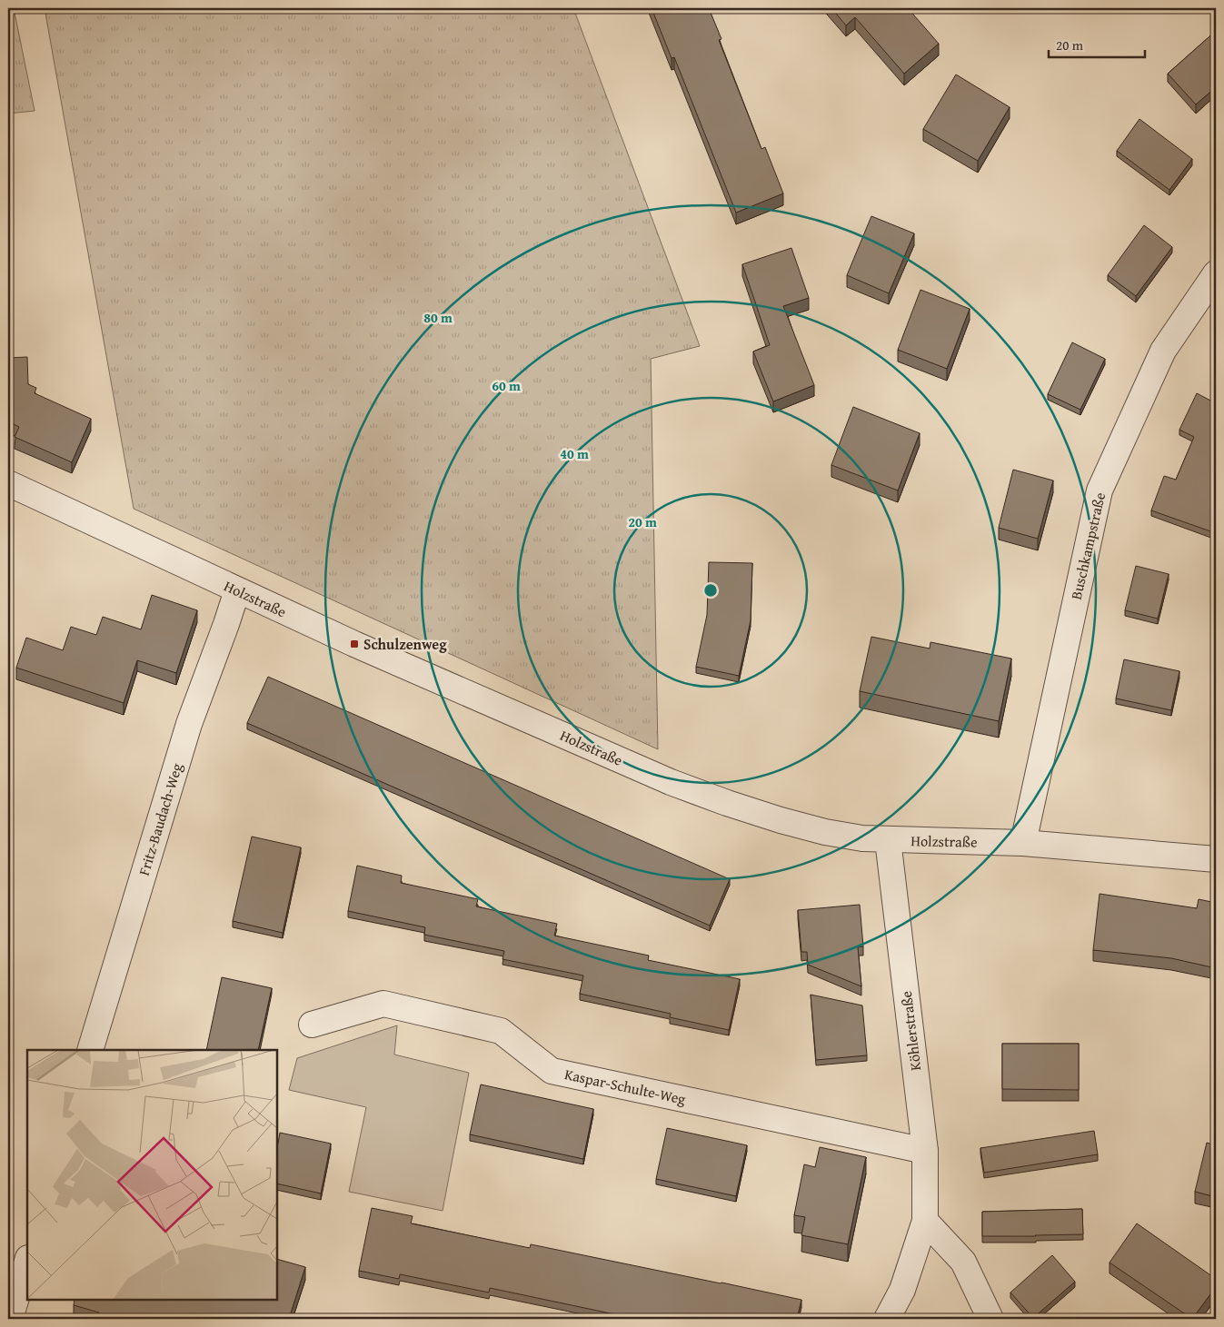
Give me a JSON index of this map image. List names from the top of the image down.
{
  "streets": {
    "street": [
      "Buschkampstraße",
      "Holzstraße",
      "Fritz-Baudach-Weg",
      "Köhlerstraße",
      "Kaspar-Schulte-Weg"
    ]
  },
  "crossings": [
    ["Buschkampstraße", "Holzstraße"],
    ["Holzstraße", "Fritz-Baudach-Weg"],
    ["Holzstraße", "Köhlerstraße"],
    ["Köhlerstraße", "Kaspar-Schulte-Weg"]
  ],
  "places": {
    "transit": ["Schulzenweg"]
  },
  "scale_bar": "20 m",
  "rings": [
    "80 m",
    "60 m",
    "40 m",
    "20 m"
  ]
}
